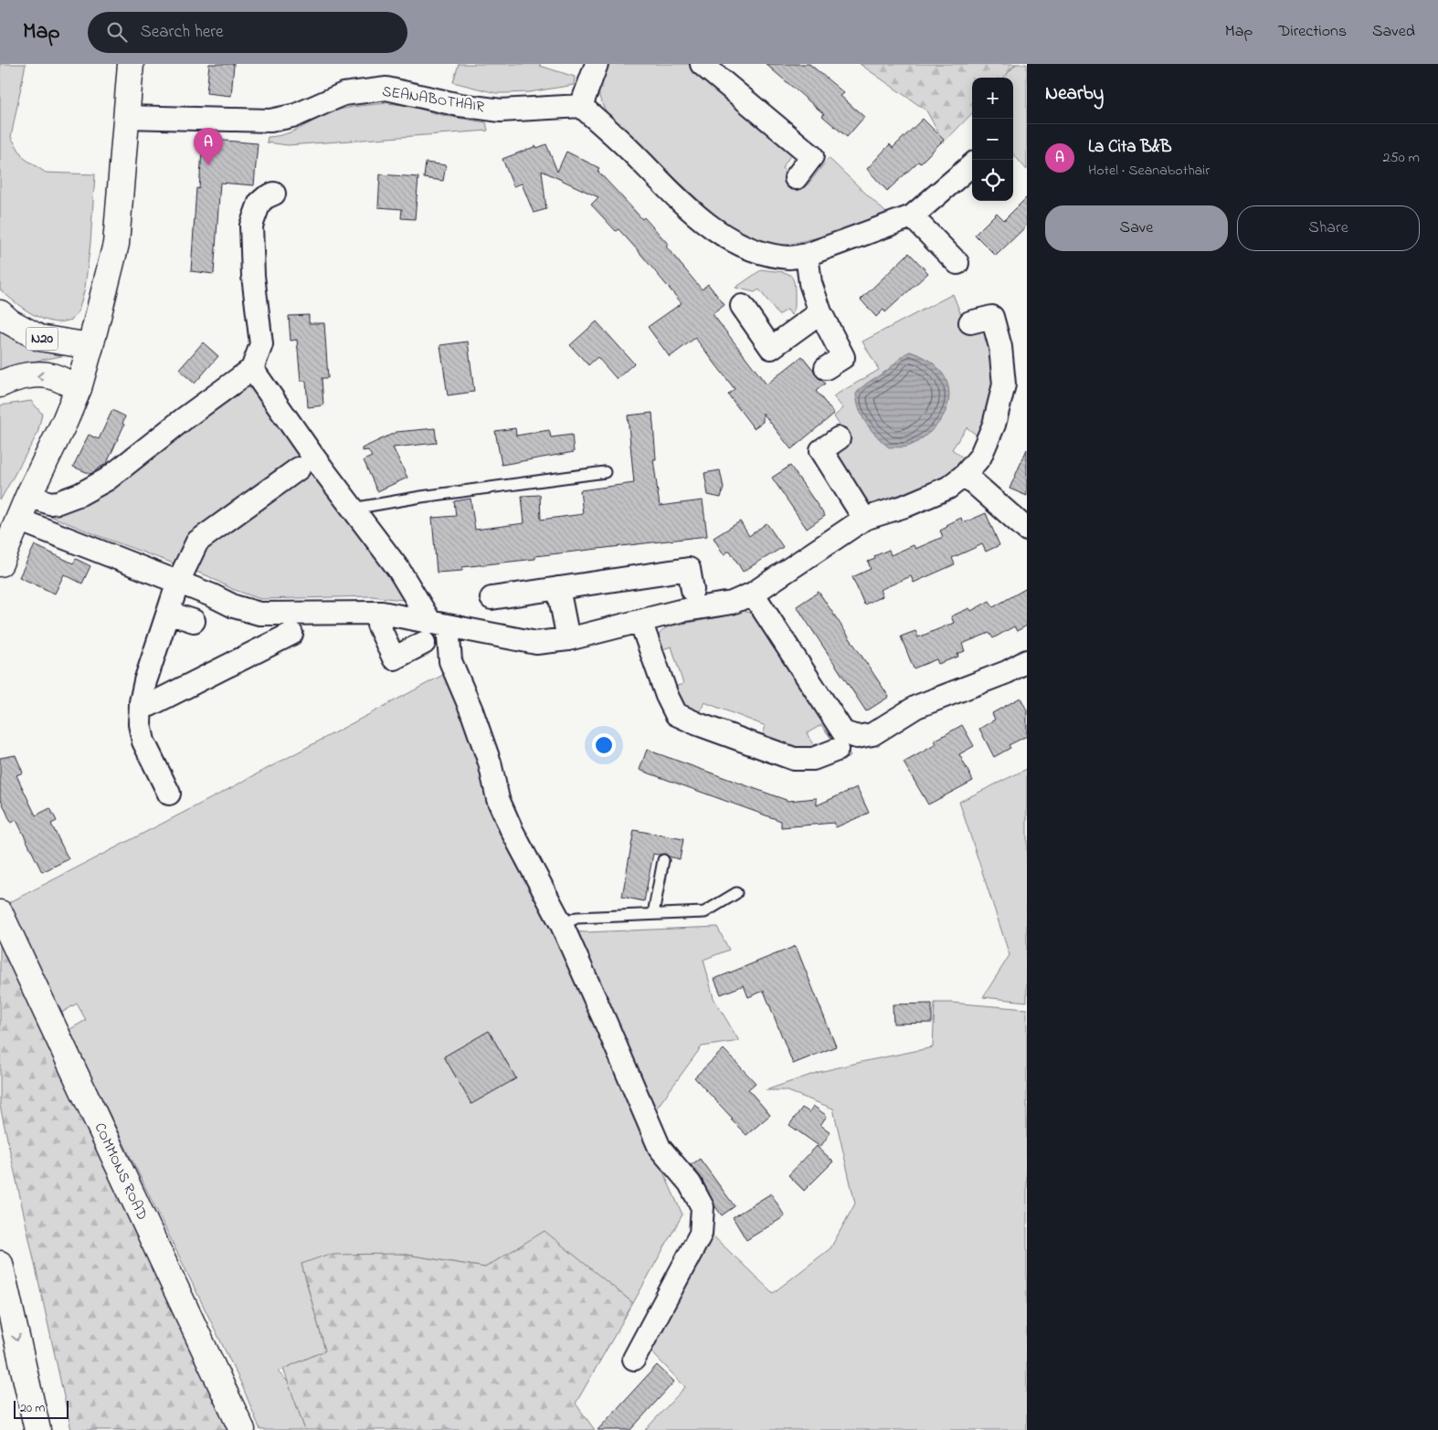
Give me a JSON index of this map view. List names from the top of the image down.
{
  "streets": {
    "main road": ["N20", "COMMONS ROAD"],
    "street": ["SEANABOTHAIR"]
  },
  "scale_bar": "20 m",
  "page": {
    "header": "Map",
    "search": "Search here",
    "nav": ["Map", "Directions", "Saved"],
    "heading": "Nearby",
    "map_buttons": ["+", "−"],
    "list": [
      {
        "mark": "A",
        "name": "La Cita B&B",
        "note": "Hotel · Seanabothair",
        "value": "250 m"
      }
    ],
    "pins": "A",
    "buttons": ["Save", "Share"],
    "scale": "20 m"
  }
}
